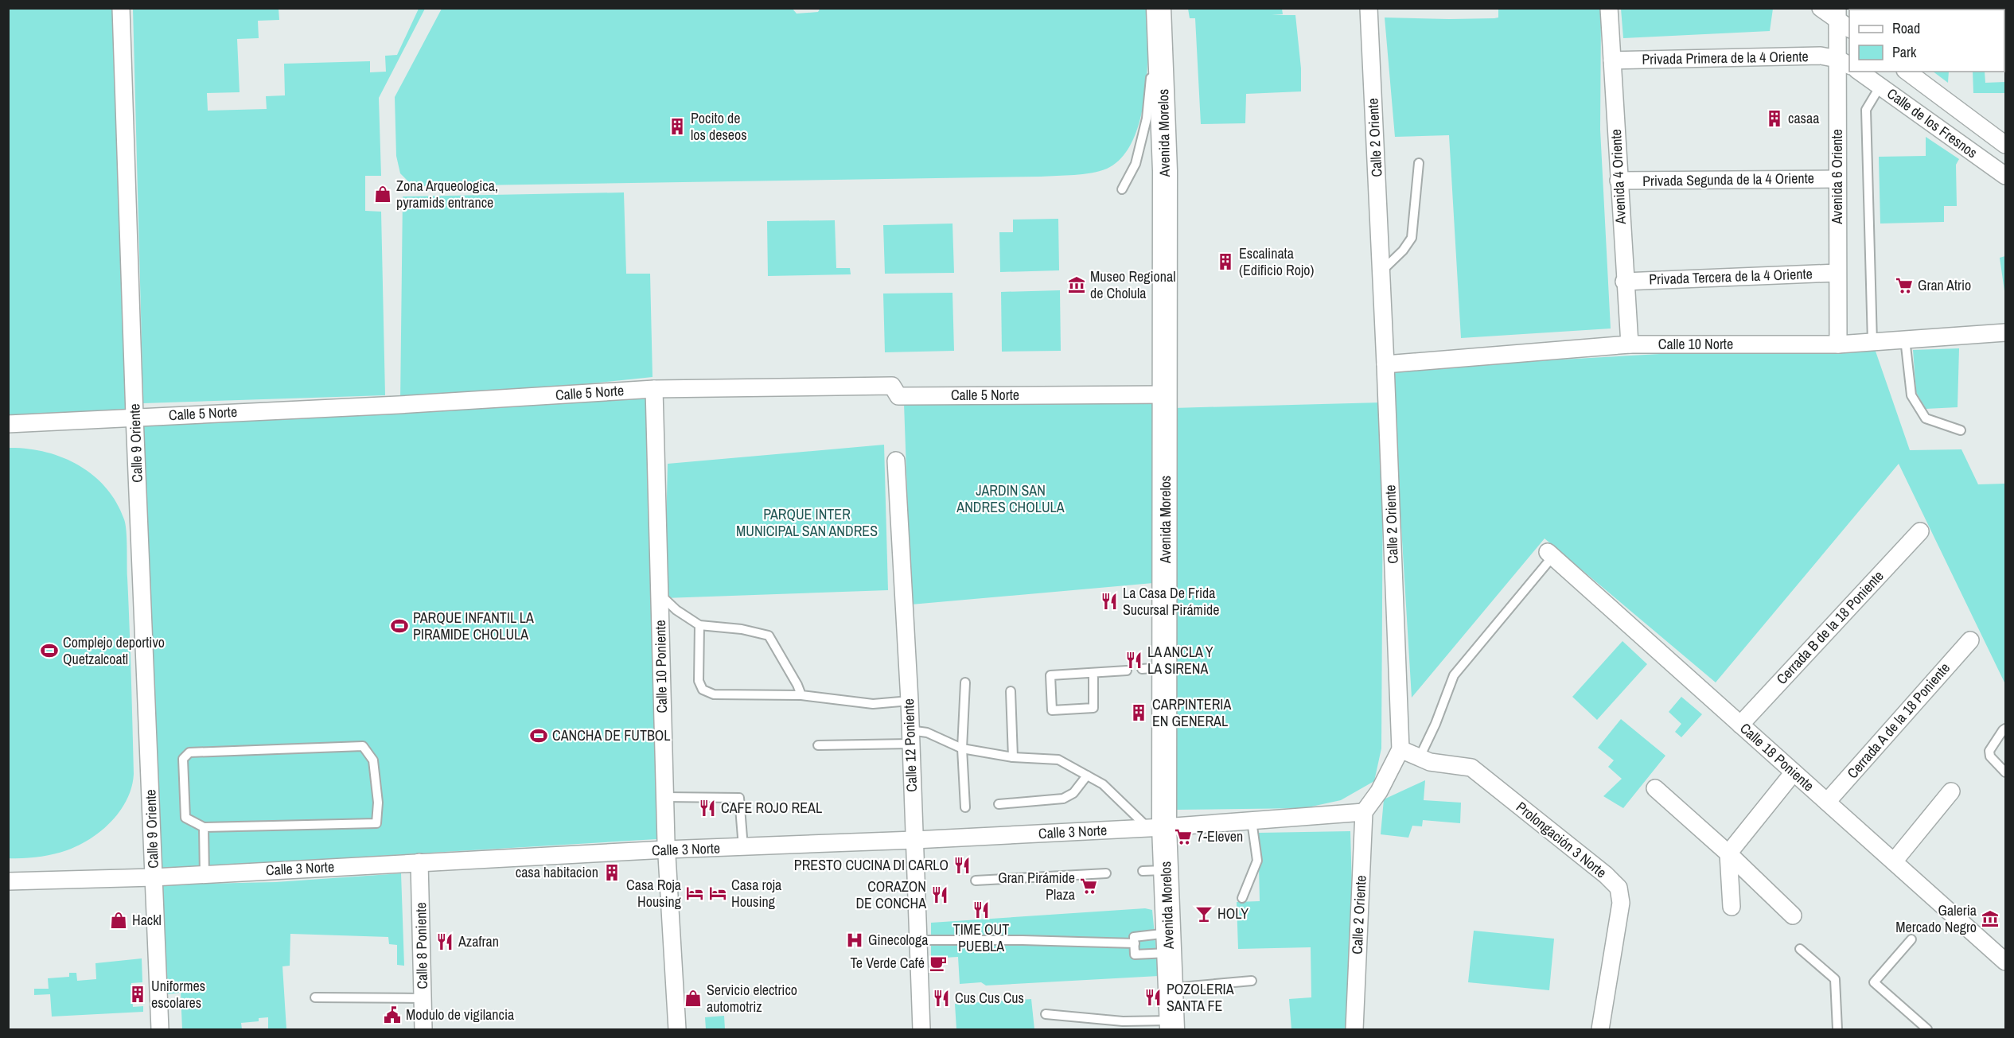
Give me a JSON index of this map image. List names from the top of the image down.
{
  "streets": {
    "main road": ["Avenida Morelos"],
    "street": [
      "Privada Primera de la 4 Oriente",
      "Calle de los Fresnos",
      "Calle 2 Oriente",
      "Avenida 4 Oriente",
      "Avenida 6 Oriente",
      "Privada Segunda de la 4 Oriente",
      "Privada Tercera de la 4 Oriente",
      "Calle 10 Norte",
      "Calle 5 Norte",
      "Calle 9 Oriente",
      "Cerrada B de la 18 Poniente",
      "Calle 10 Poniente",
      "Cerrada A de la 18 Poniente",
      "Calle 12 Poniente",
      "Calle 18 Poniente",
      "Calle 3 Norte",
      "Prolongación 3 Norte",
      "Calle 8 Poniente"
    ]
  },
  "crossings": [
    ["Privada Primera de la 4 Oriente", "Avenida 4 Oriente"],
    ["Privada Primera de la 4 Oriente", "Avenida 6 Oriente"],
    ["Avenida Morelos", "Calle 5 Norte"],
    ["Avenida Morelos", "Calle 3 Norte"],
    ["Calle 2 Oriente", "Calle 10 Norte"],
    ["Calle 2 Oriente", "Calle 3 Norte"],
    ["Calle 2 Oriente", "Prolongación 3 Norte"],
    ["Avenida 4 Oriente", "Privada Segunda de la 4 Oriente"],
    ["Avenida 4 Oriente", "Privada Tercera de la 4 Oriente"],
    ["Avenida 4 Oriente", "Calle 10 Norte"],
    ["Avenida 6 Oriente", "Privada Segunda de la 4 Oriente"],
    ["Avenida 6 Oriente", "Privada Tercera de la 4 Oriente"],
    ["Avenida 6 Oriente", "Calle 10 Norte"],
    ["Calle 5 Norte", "Calle 9 Oriente"],
    ["Calle 5 Norte", "Calle 10 Poniente"],
    ["Calle 9 Oriente", "Calle 3 Norte"],
    ["Cerrada B de la 18 Poniente", "Calle 18 Poniente"],
    ["Calle 10 Poniente", "Calle 3 Norte"],
    ["Cerrada A de la 18 Poniente", "Calle 18 Poniente"],
    ["Calle 12 Poniente", "Calle 3 Norte"],
    ["Calle 3 Norte", "Calle 8 Poniente"]
  ],
  "parks": ["JARDIN SAN ANDRES CHOLULA", "PARQUE INTER MUNICIPAL SAN ANDRES"],
  "places": {
    "building": [
      "casaa",
      "Pocito de los deseos",
      "Escalinata (Edificio Rojo)",
      "CARPINTERIA EN GENERAL",
      "casa habitacion",
      "Uniformes escolares"
    ],
    "shop": ["Zona Arqueologica, pyramids entrance", "Hackl", "Servicio electrico automotriz"],
    "museum": ["Museo Regional de Cholula", "Galeria Mercado Negro"],
    "supermarket": ["Gran Atrio", "7-Eleven", "Gran Pirámide Plaza"],
    "restaurant": [
      "La Casa De Frida Sucursal Pirámide",
      "LA ANCLA Y LA SIRENA",
      "CAFE ROJO REAL",
      "PRESTO CUCINA DI CARLO",
      "CORAZON DE CONCHA",
      "TIME OUT PUEBLA",
      "Azafran",
      "POZOLERIA SANTA FE",
      "Cus Cus Cus"
    ],
    "sports": ["PARQUE INFANTIL LA PIRAMIDE CHOLULA", "Complejo deportivo Quetzalcoatl", "CANCHA DE FUTBOL"],
    "hotel": ["Casa Roja Housing", "Casa roja Housing"],
    "bar": ["HOLY"],
    "hospital": ["Ginecologa"],
    "cafe": ["Te Verde Café"],
    "public building": ["Modulo de vigilancia"]
  },
  "legend": ["Road", "Park"]
}
